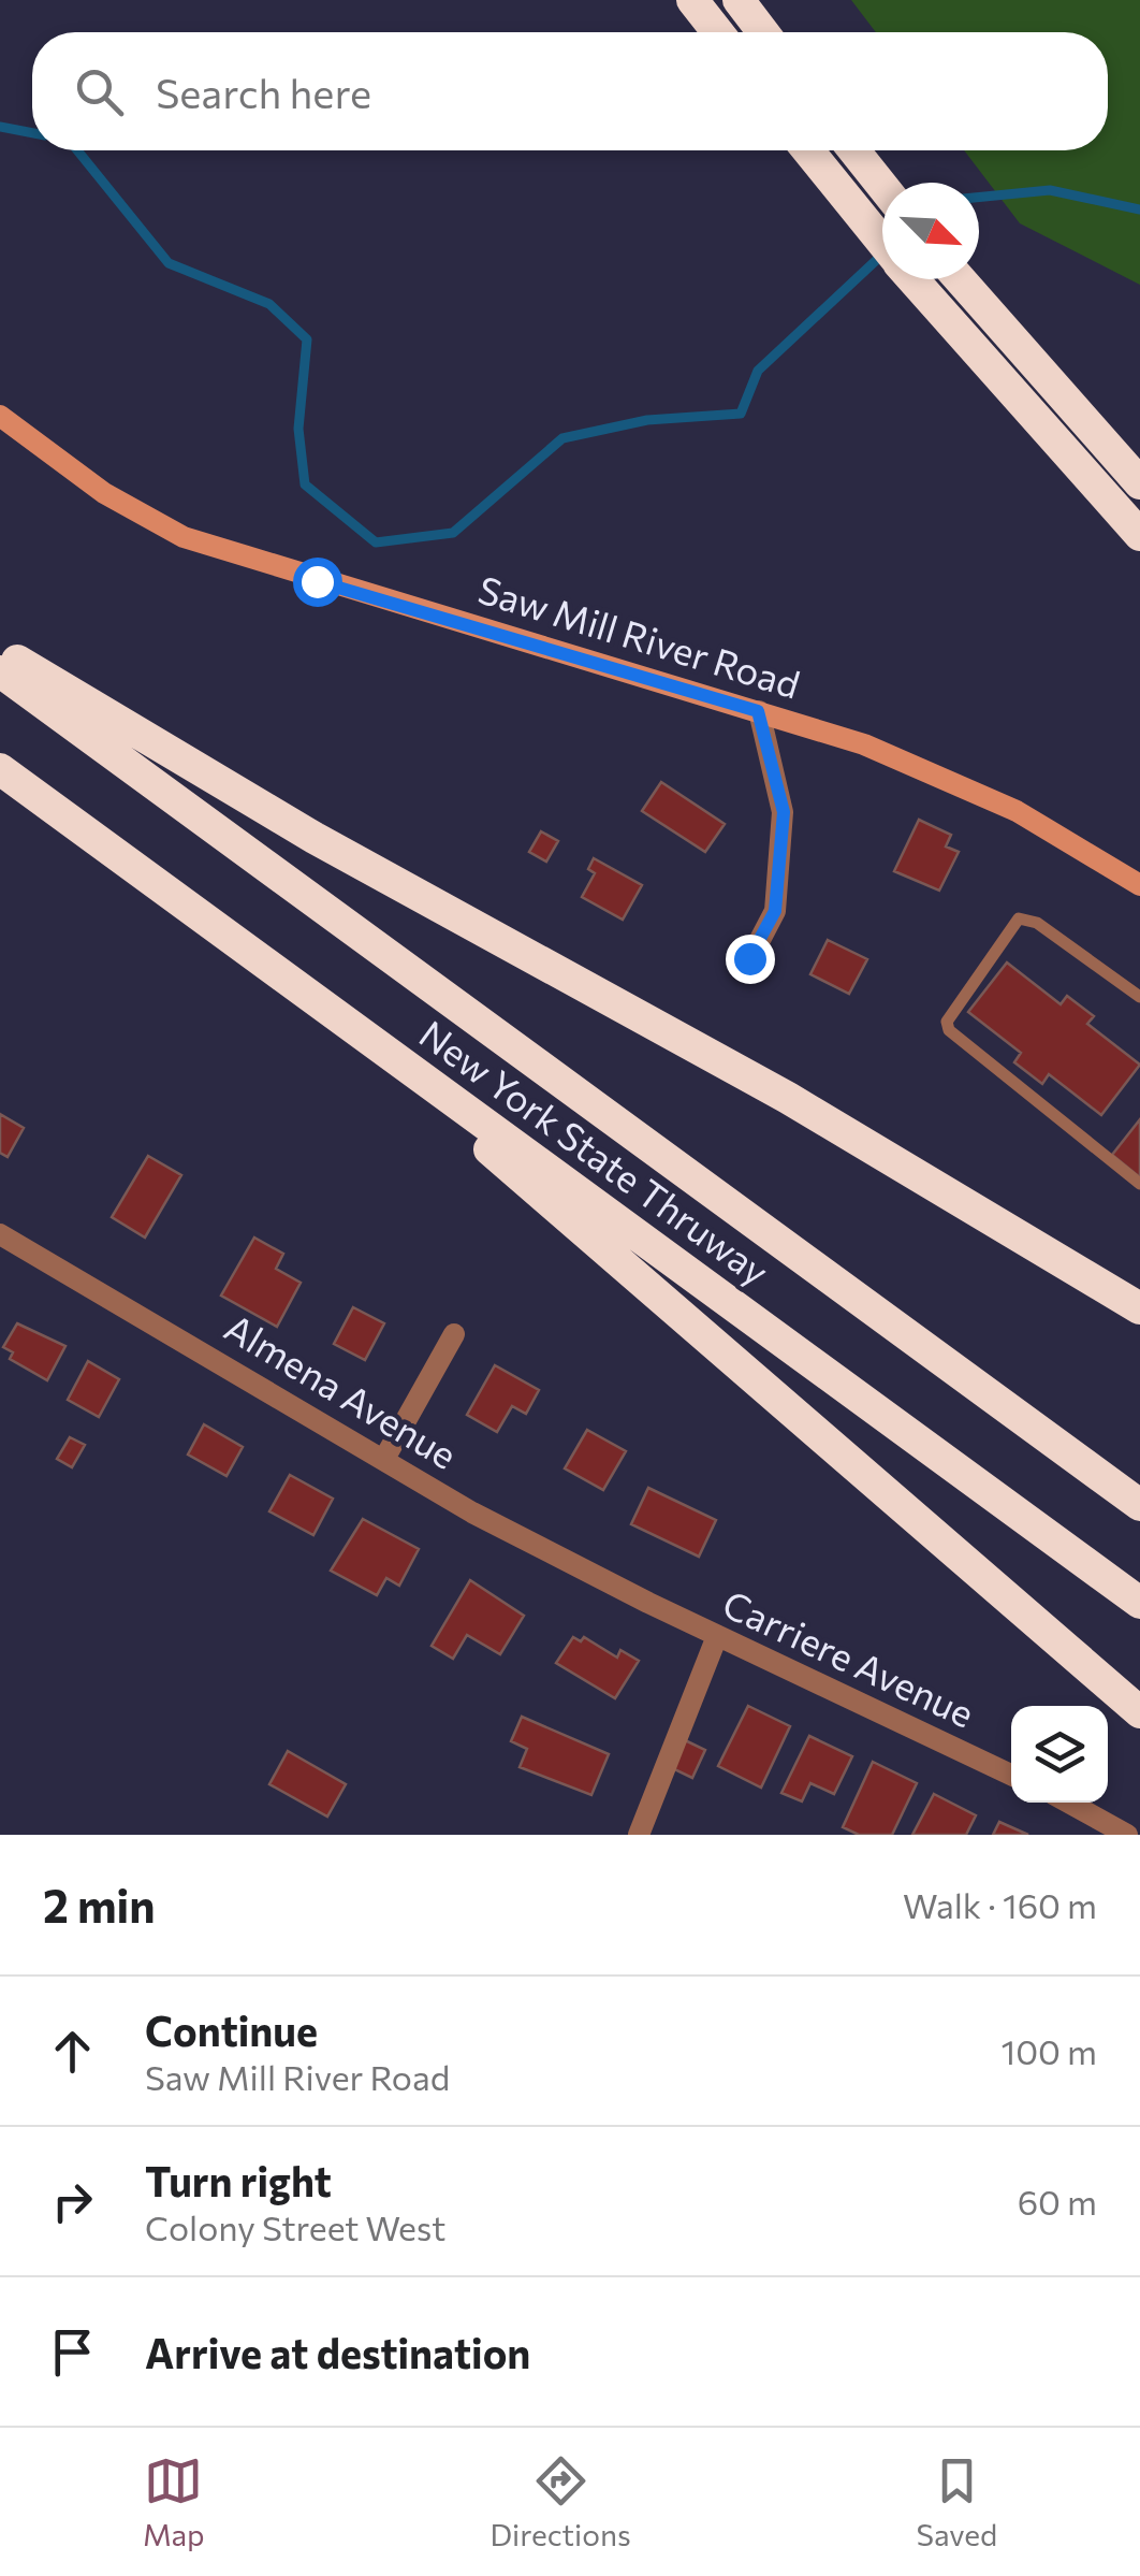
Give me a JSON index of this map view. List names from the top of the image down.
{
  "streets": {
    "highway": ["New York State Thruway"],
    "main road": ["Saw Mill River Road"],
    "street": ["Almena Avenue", "Carriere Avenue"]
  },
  "crossings": [
    ["Almena Avenue", "Carriere Avenue"]
  ],
  "north": "bottom right",
  "page": {
    "search": "Search here",
    "heading": ["2 min", "Walk · 160 m"],
    "list": [
      ["Continue", "Saw Mill River Road", "100 m"],
      ["Turn right", "Colony Street West", "60 m"],
      "Arrive at destination"
    ],
    "nav": ["Map", "Directions", "Saved"]
  }
}
